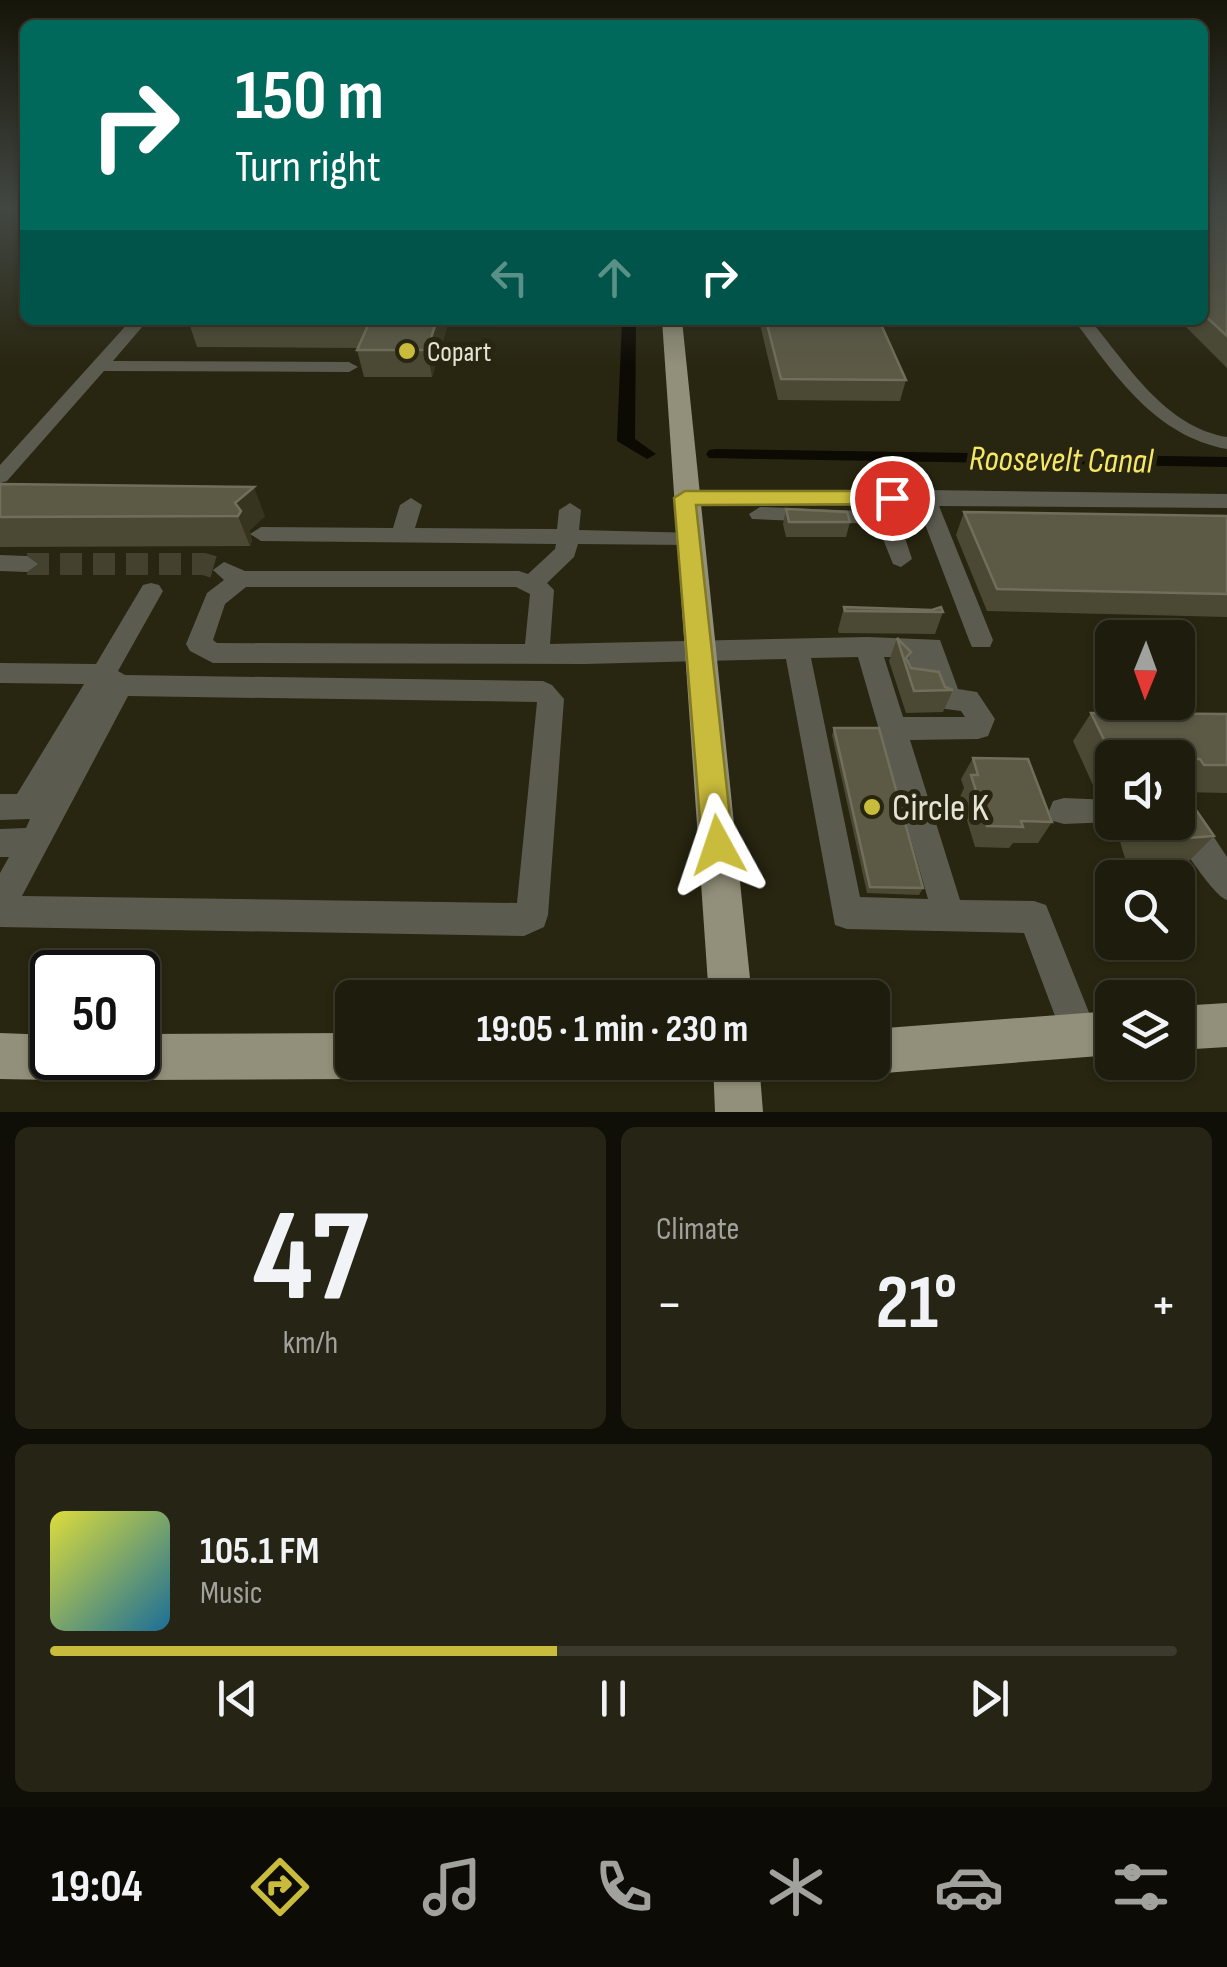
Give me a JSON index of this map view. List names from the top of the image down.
{
  "water": ["Roosevelt Canal"],
  "places": ["Copart", "Circle K"],
  "north": "bottom",
  "page": {
    "turn": ["150 m", "Turn right"],
    "limit": "50",
    "trip": "19:05 · 1 min · 230 m",
    "tile": [
      ["47", "km/h"],
      "Climate"
    ],
    "heat": ["−", "21°", "+"],
    "song": ["105.1 FM", "Music"],
    "tabs": "19:04"
  }
}
